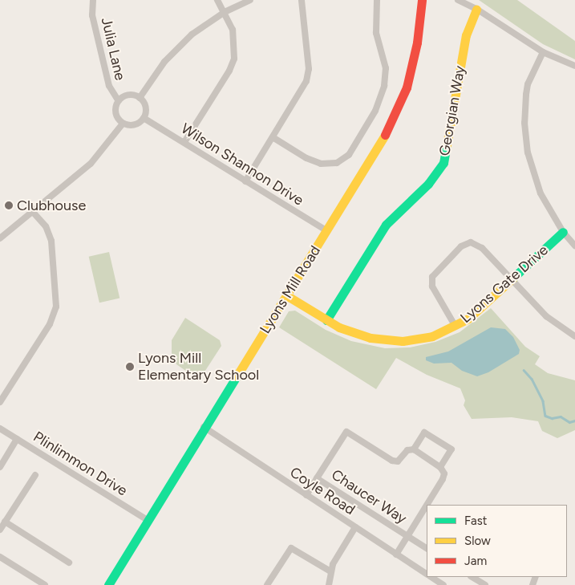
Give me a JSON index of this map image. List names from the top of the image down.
{
  "streets": {
    "street": [
      "Julia Lane",
      "Georgian Way",
      "Wilson Shannon Drive",
      "Lyons Gate Drive",
      "Lyons Mill Road",
      "Plinlimmon Drive",
      "Coyle Road",
      "Chaucer Way"
    ]
  },
  "crossings": [
    ["Julia Lane", "Wilson Shannon Drive"],
    ["Georgian Way", "Lyons Gate Drive"],
    ["Wilson Shannon Drive", "Lyons Mill Road"],
    ["Lyons Gate Drive", "Lyons Mill Road"],
    ["Lyons Mill Road", "Plinlimmon Drive"],
    ["Lyons Mill Road", "Coyle Road"],
    ["Coyle Road", "Chaucer Way"]
  ],
  "places": ["Clubhouse", "Lyons Mill Elementary School"],
  "legend": ["Fast", "Slow", "Jam"]
}
